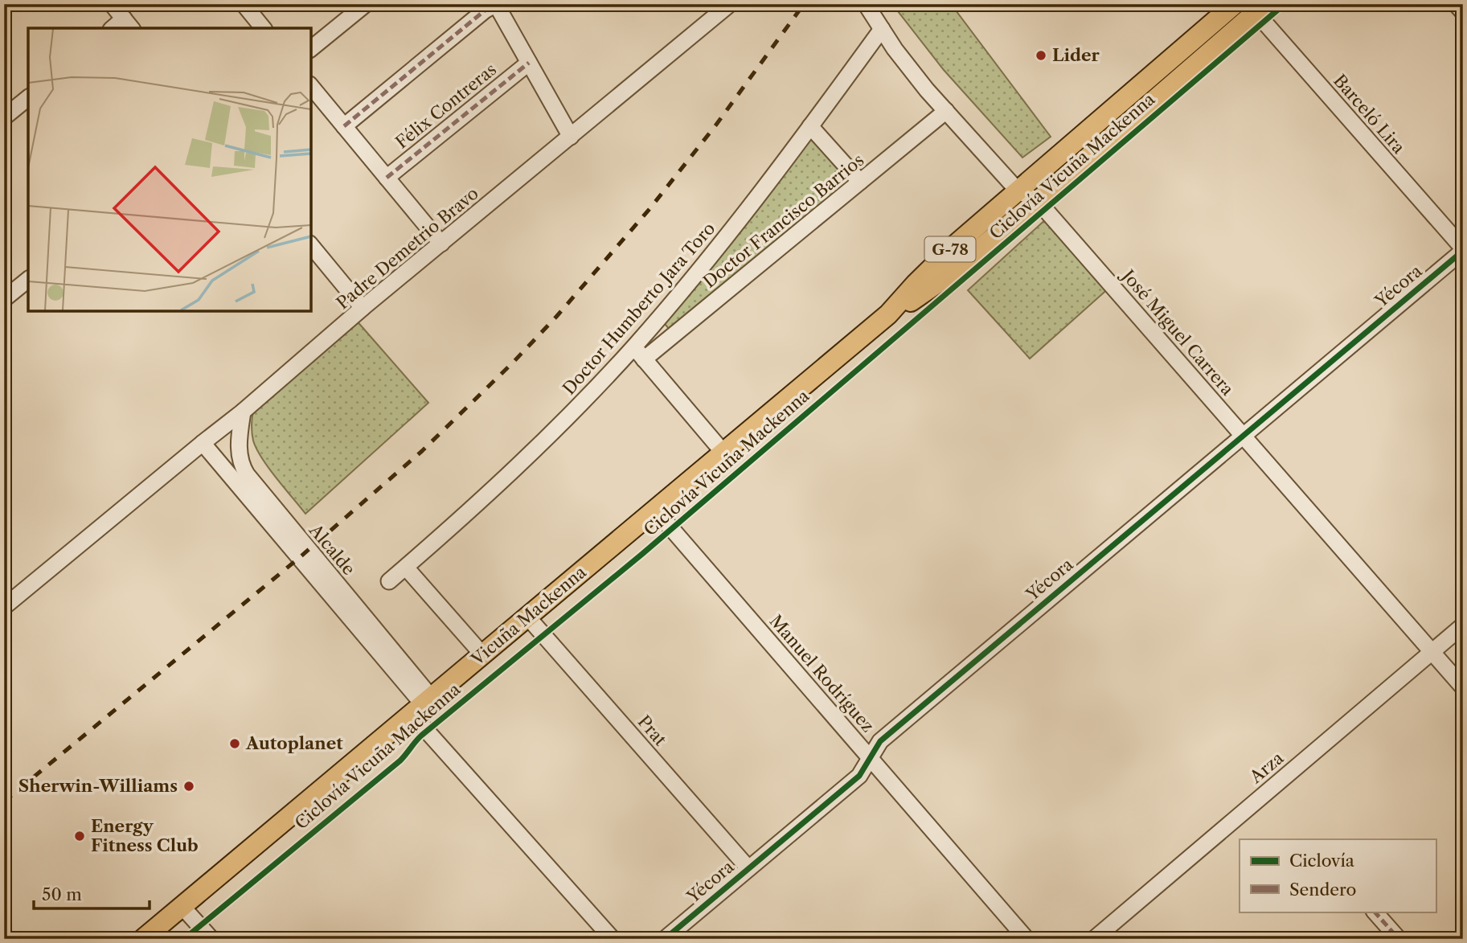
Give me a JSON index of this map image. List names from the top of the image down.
{
  "streets": {
    "main road": ["G-78", "Vicuña Mackenna"],
    "street": [
      "Félix Contreras",
      "Barceló Lira",
      "Doctor Francisco Barrios",
      "Padre Demetrio Bravo",
      "Yécora",
      "Doctor Humberto Jara Toro",
      "José Miguel Carrera",
      "Alcalde",
      "Manuel Rodríguez",
      "Prat",
      "Arza"
    ],
    "cycle path": ["Ciclovía Vicuña Mackenna"]
  },
  "crossings": [
    ["Barceló Lira", "Yécora"],
    ["Barceló Lira", "Vicuña Mackenna"],
    ["Doctor Francisco Barrios", "José Miguel Carrera"],
    ["Padre Demetrio Bravo", "Alcalde"],
    ["Yécora", "José Miguel Carrera"],
    ["Yécora", "Manuel Rodríguez"],
    ["Yécora", "Prat"],
    ["Doctor Humberto Jara Toro", "José Miguel Carrera"],
    ["José Miguel Carrera", "Vicuña Mackenna"],
    ["José Miguel Carrera", "Arza"],
    ["Alcalde", "Vicuña Mackenna"],
    ["Vicuña Mackenna", "Manuel Rodríguez"],
    ["Vicuña Mackenna", "Prat"]
  ],
  "places": [
    "Lider",
    "Autoplanet",
    "Sherwin-Williams",
    "Energy Fitness Club"
  ],
  "legend": ["Ciclovía", "Sendero"],
  "scale_bar": "50 m"
}
